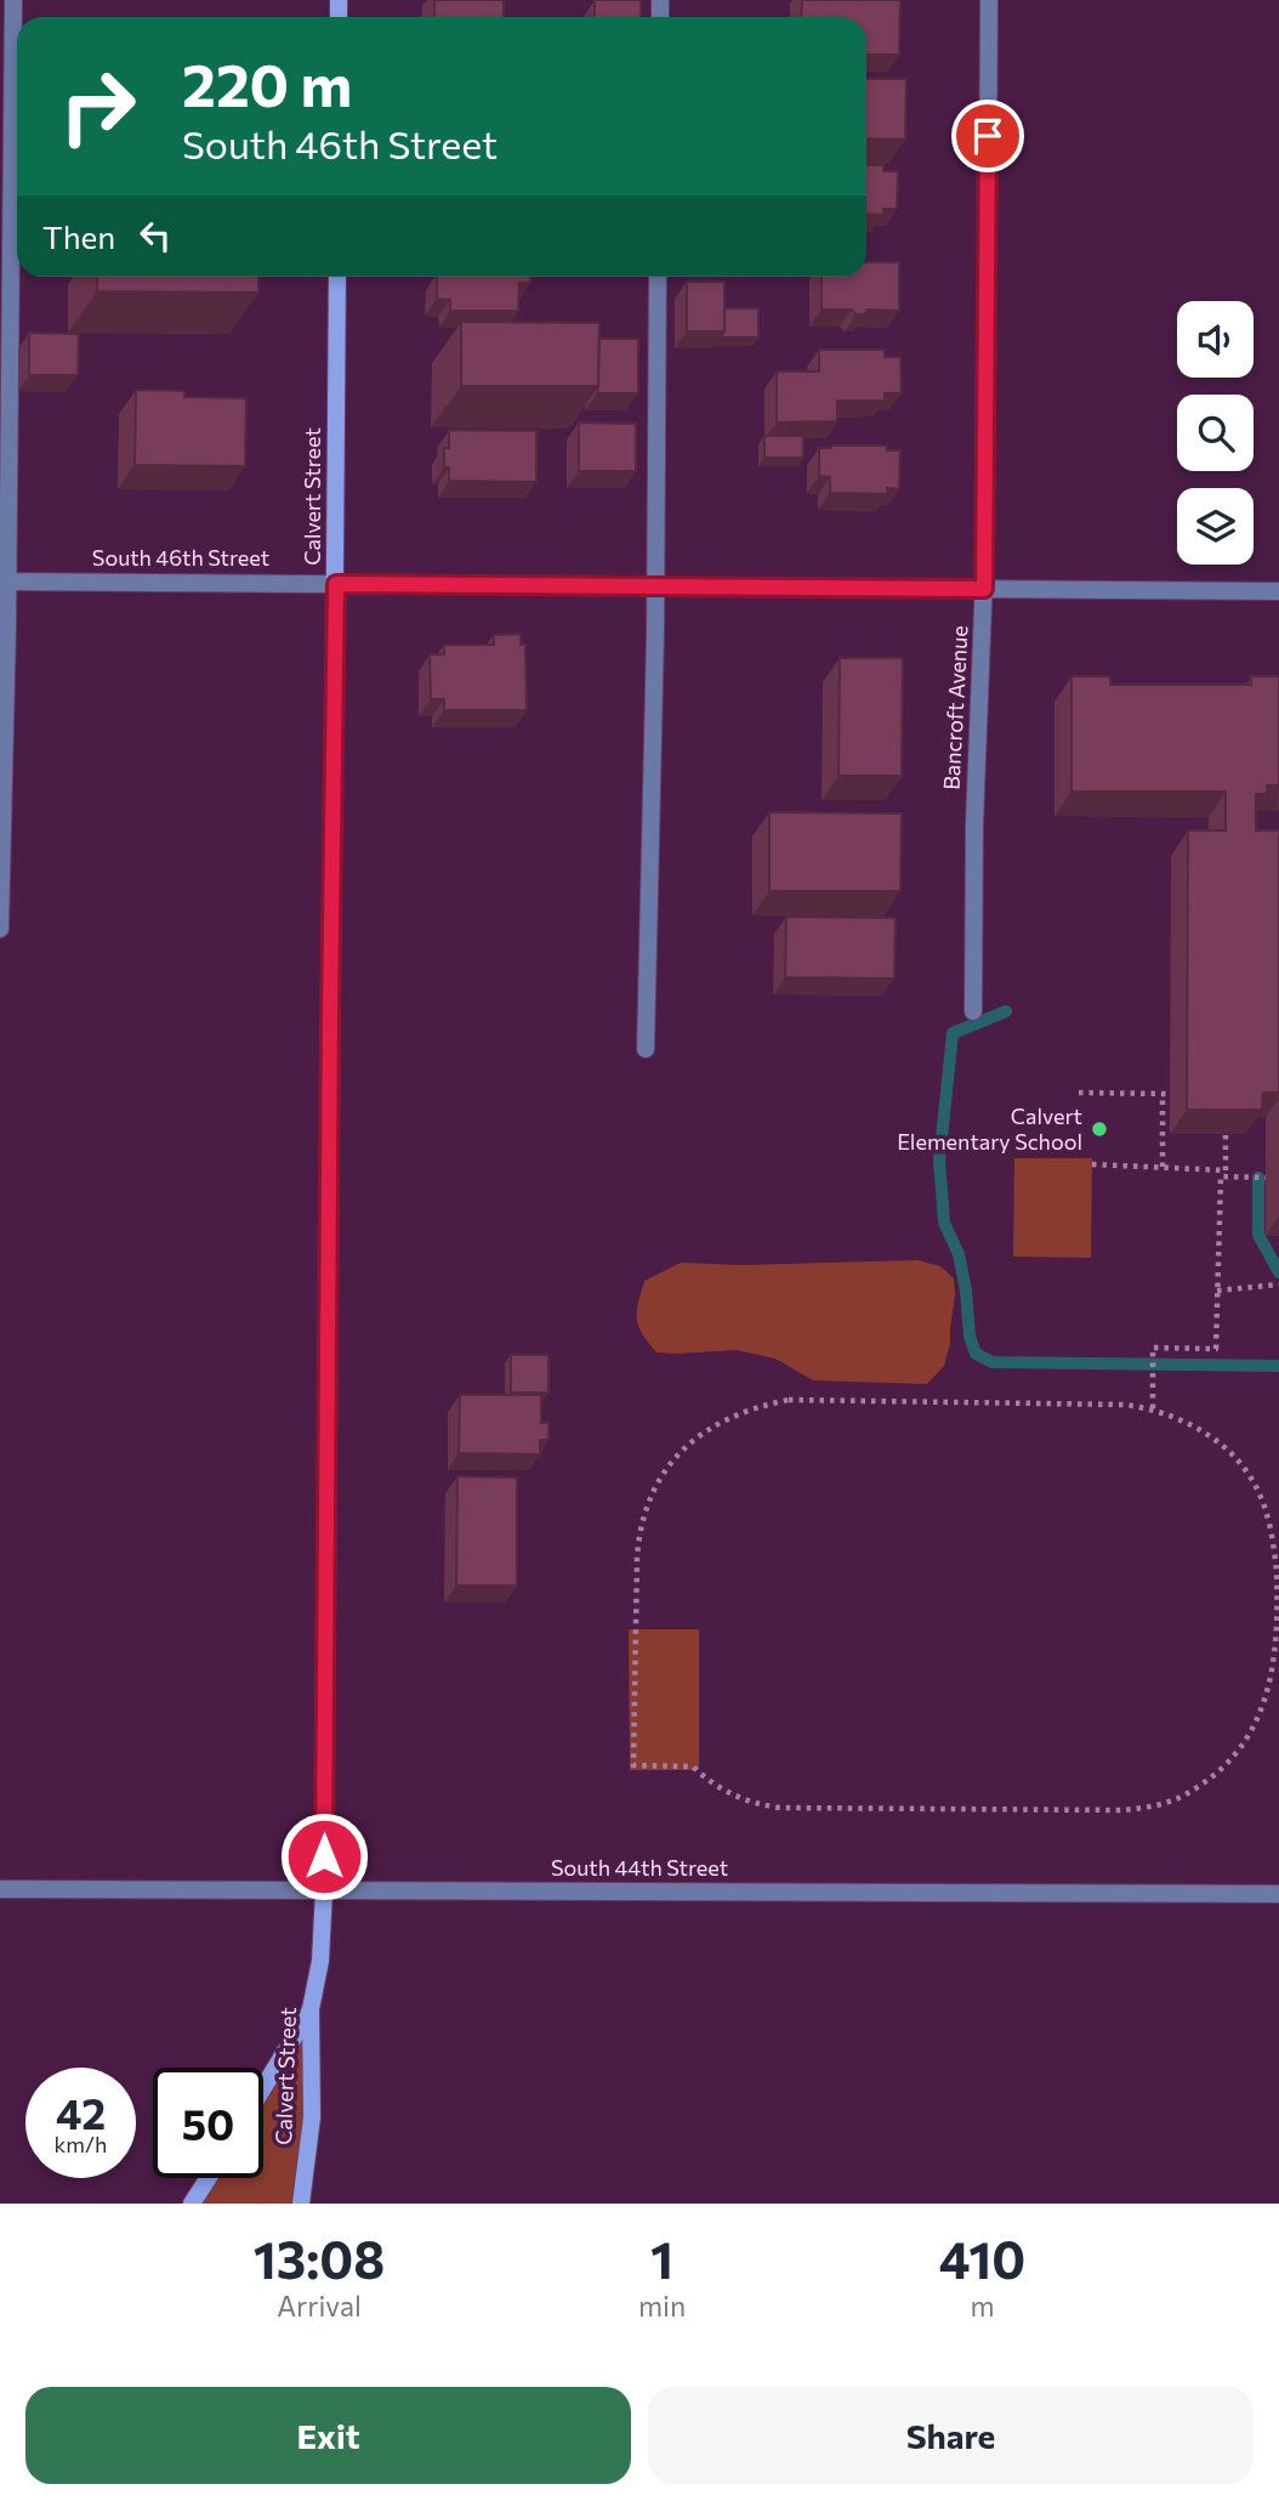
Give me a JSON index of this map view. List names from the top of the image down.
{
  "streets": {
    "main road": ["Calvert Street"],
    "street": ["South 46th Street", "Bancroft Avenue", "South 44th Street"]
  },
  "crossings": [
    ["Calvert Street", "South 46th Street"],
    ["Calvert Street", "South 44th Street"],
    ["South 46th Street", "Bancroft Avenue"]
  ],
  "places": ["Calvert Elementary School"],
  "page": {
    "turn": ["220 m", "South 46th Street"],
    "then": "Then",
    "speed": "42 km/h",
    "limit": "50",
    "eta": [
      "13:08",
      "Arrival",
      "1",
      "min",
      "410",
      "m"
    ],
    "buttons": ["Exit", "Share"]
  }
}
